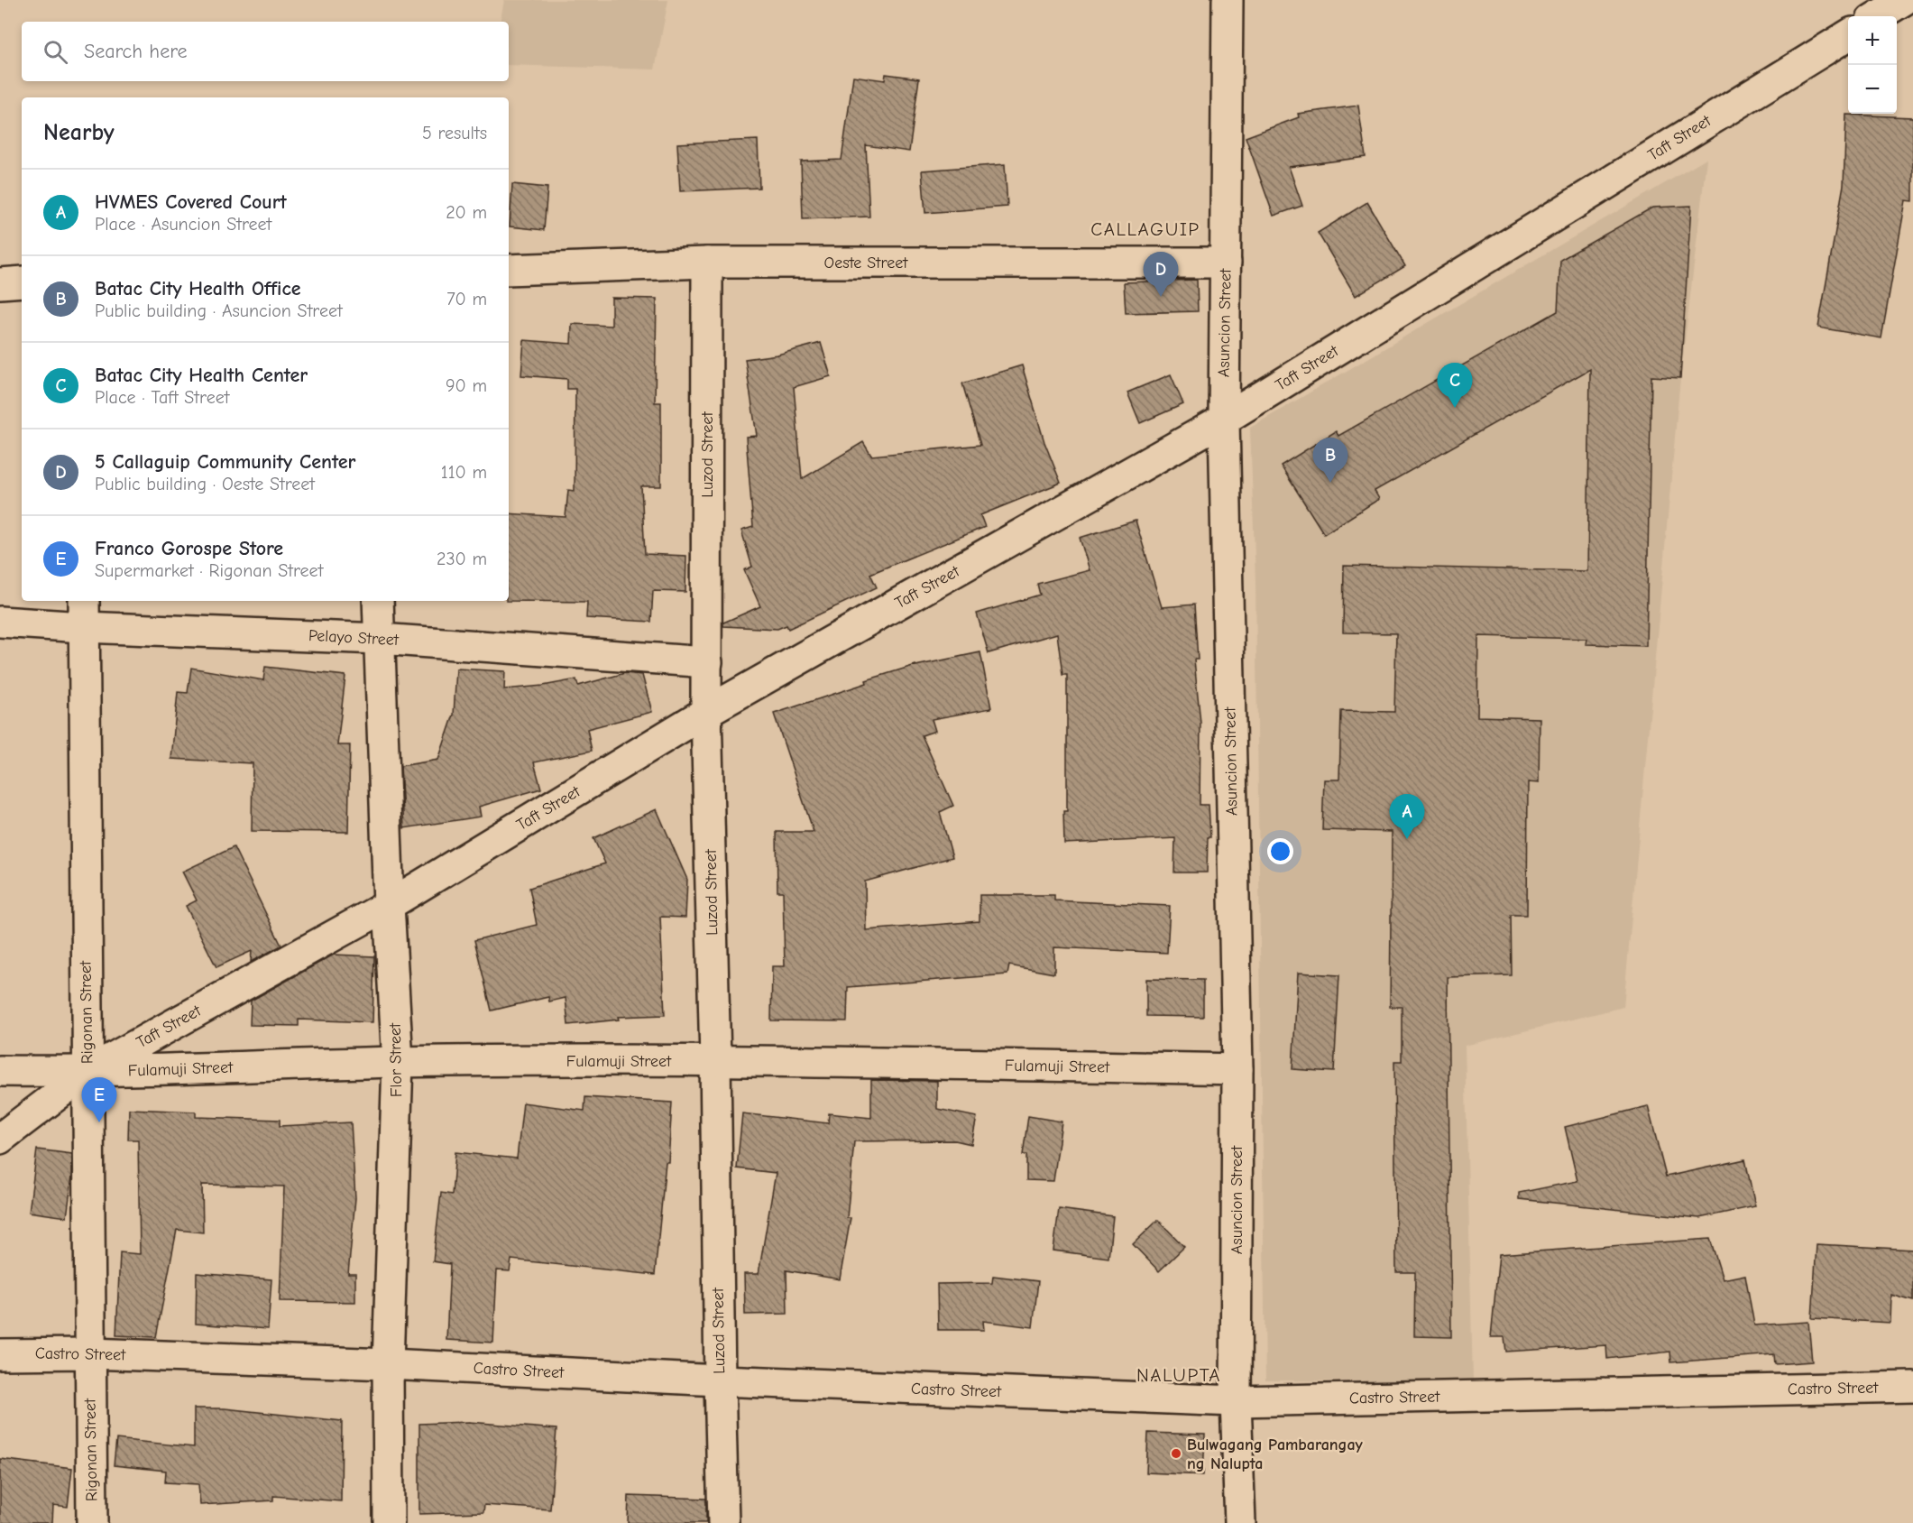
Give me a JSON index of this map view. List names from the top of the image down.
{
  "streets": {
    "street": [
      "Taft Street",
      "Oeste Street",
      "Asuncion Street",
      "Luzod Street",
      "Pelayo Street",
      "Rigonan Street",
      "Flor Street",
      "Fulamuji Street",
      "Castro Street"
    ]
  },
  "crossings": [
    ["Taft Street", "Asuncion Street"],
    ["Taft Street", "Luzod Street"],
    ["Taft Street", "Rigonan Street"],
    ["Taft Street", "Flor Street"],
    ["Taft Street", "Fulamuji Street"],
    ["Oeste Street", "Asuncion Street"],
    ["Oeste Street", "Luzod Street"],
    ["Asuncion Street", "Fulamuji Street"],
    ["Asuncion Street", "Castro Street"],
    ["Luzod Street", "Pelayo Street"],
    ["Luzod Street", "Fulamuji Street"],
    ["Luzod Street", "Castro Street"],
    ["Pelayo Street", "Rigonan Street"],
    ["Pelayo Street", "Flor Street"],
    ["Rigonan Street", "Fulamuji Street"],
    ["Rigonan Street", "Castro Street"],
    ["Flor Street", "Fulamuji Street"],
    ["Flor Street", "Castro Street"]
  ],
  "districts": ["CALLAGUIP", "NALUPTA"],
  "places": ["Bulwagang Pambarangay ng Nalupta"],
  "page": {
    "map_buttons": ["+", "−"],
    "search": "Search here",
    "heading": ["Nearby", "5 results"],
    "list": [
      {
        "mark": "A",
        "name": "HVMES Covered Court",
        "note": "Place · Asuncion Street",
        "value": "20 m"
      },
      {
        "mark": "B",
        "name": "Batac City Health Office",
        "note": "Public building · Asuncion Street",
        "value": "70 m"
      },
      {
        "mark": "C",
        "name": "Batac City Health Center",
        "note": "Place · Taft Street",
        "value": "90 m"
      },
      {
        "mark": "D",
        "name": "5 Callaguip Community Center",
        "note": "Public building · Oeste Street",
        "value": "110 m"
      },
      {
        "mark": "E",
        "name": "Franco Gorospe Store",
        "note": "Supermarket · Rigonan Street",
        "value": "230 m"
      }
    ],
    "pins": [
      "D",
      "C",
      "B",
      "A",
      "E"
    ]
  }
}
